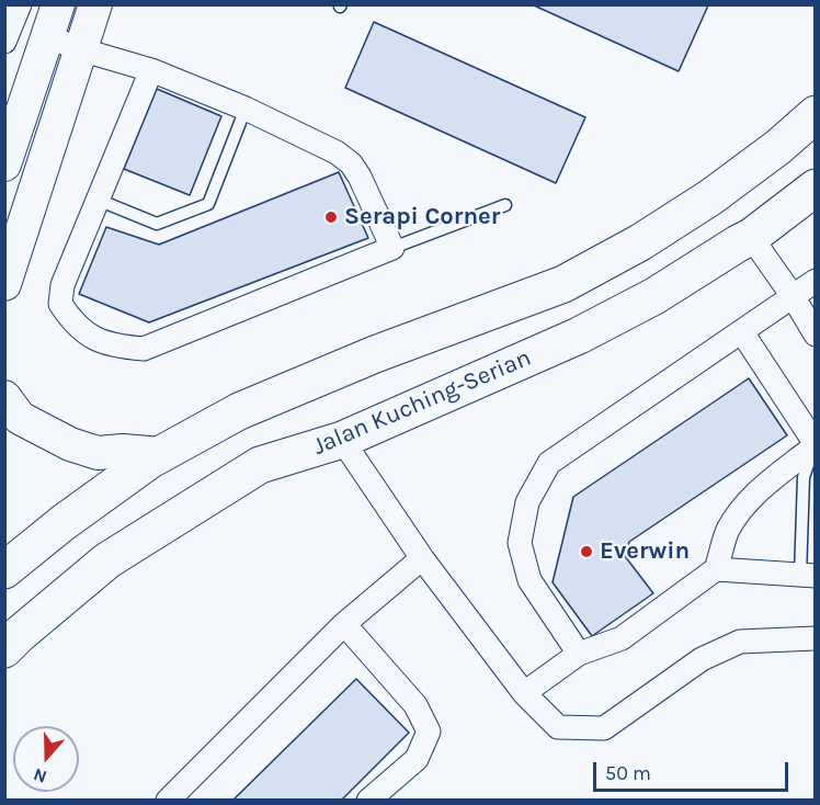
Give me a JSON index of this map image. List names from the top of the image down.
{
  "streets": {
    "highway": ["Jalan Kuching-Serian"]
  },
  "places": ["Serapi Corner", "Everwin"],
  "scale_bar": "50 m",
  "north": "bottom"
}
